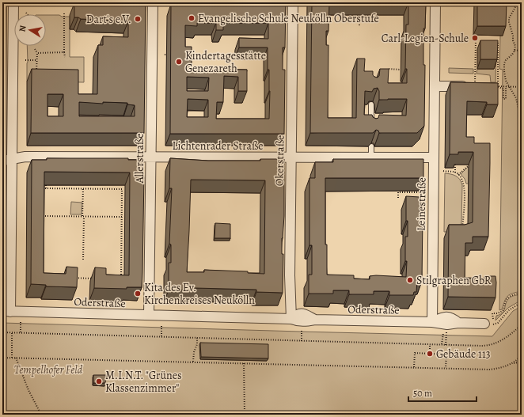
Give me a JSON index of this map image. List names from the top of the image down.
{
  "streets": {
    "street": [
      "Lichtenrader Straße",
      "Allerstraße",
      "Okerstraße",
      "Leinestraße",
      "Oderstraße"
    ]
  },
  "crossings": [
    ["Lichtenrader Straße", "Allerstraße"],
    ["Lichtenrader Straße", "Okerstraße"],
    ["Lichtenrader Straße", "Leinestraße"],
    ["Allerstraße", "Oderstraße"],
    ["Okerstraße", "Oderstraße"],
    ["Leinestraße", "Oderstraße"]
  ],
  "parks": ["Tempelhofer Feld"],
  "places": [
    "Evangelische Schule Neukölln Oberstufe",
    "Dart's e.V.",
    "Carl-Legien-Schule",
    "Kindertagesstätte Genezareth",
    "Stilgraphen GbR",
    "Kita des Ev. Kirchenkreises Neukölln",
    "Gebäude 113",
    "M.I.N.T. \"Grünes Klassenzimmer\""
  ],
  "scale_bar": "50 m",
  "north": "left"
}
